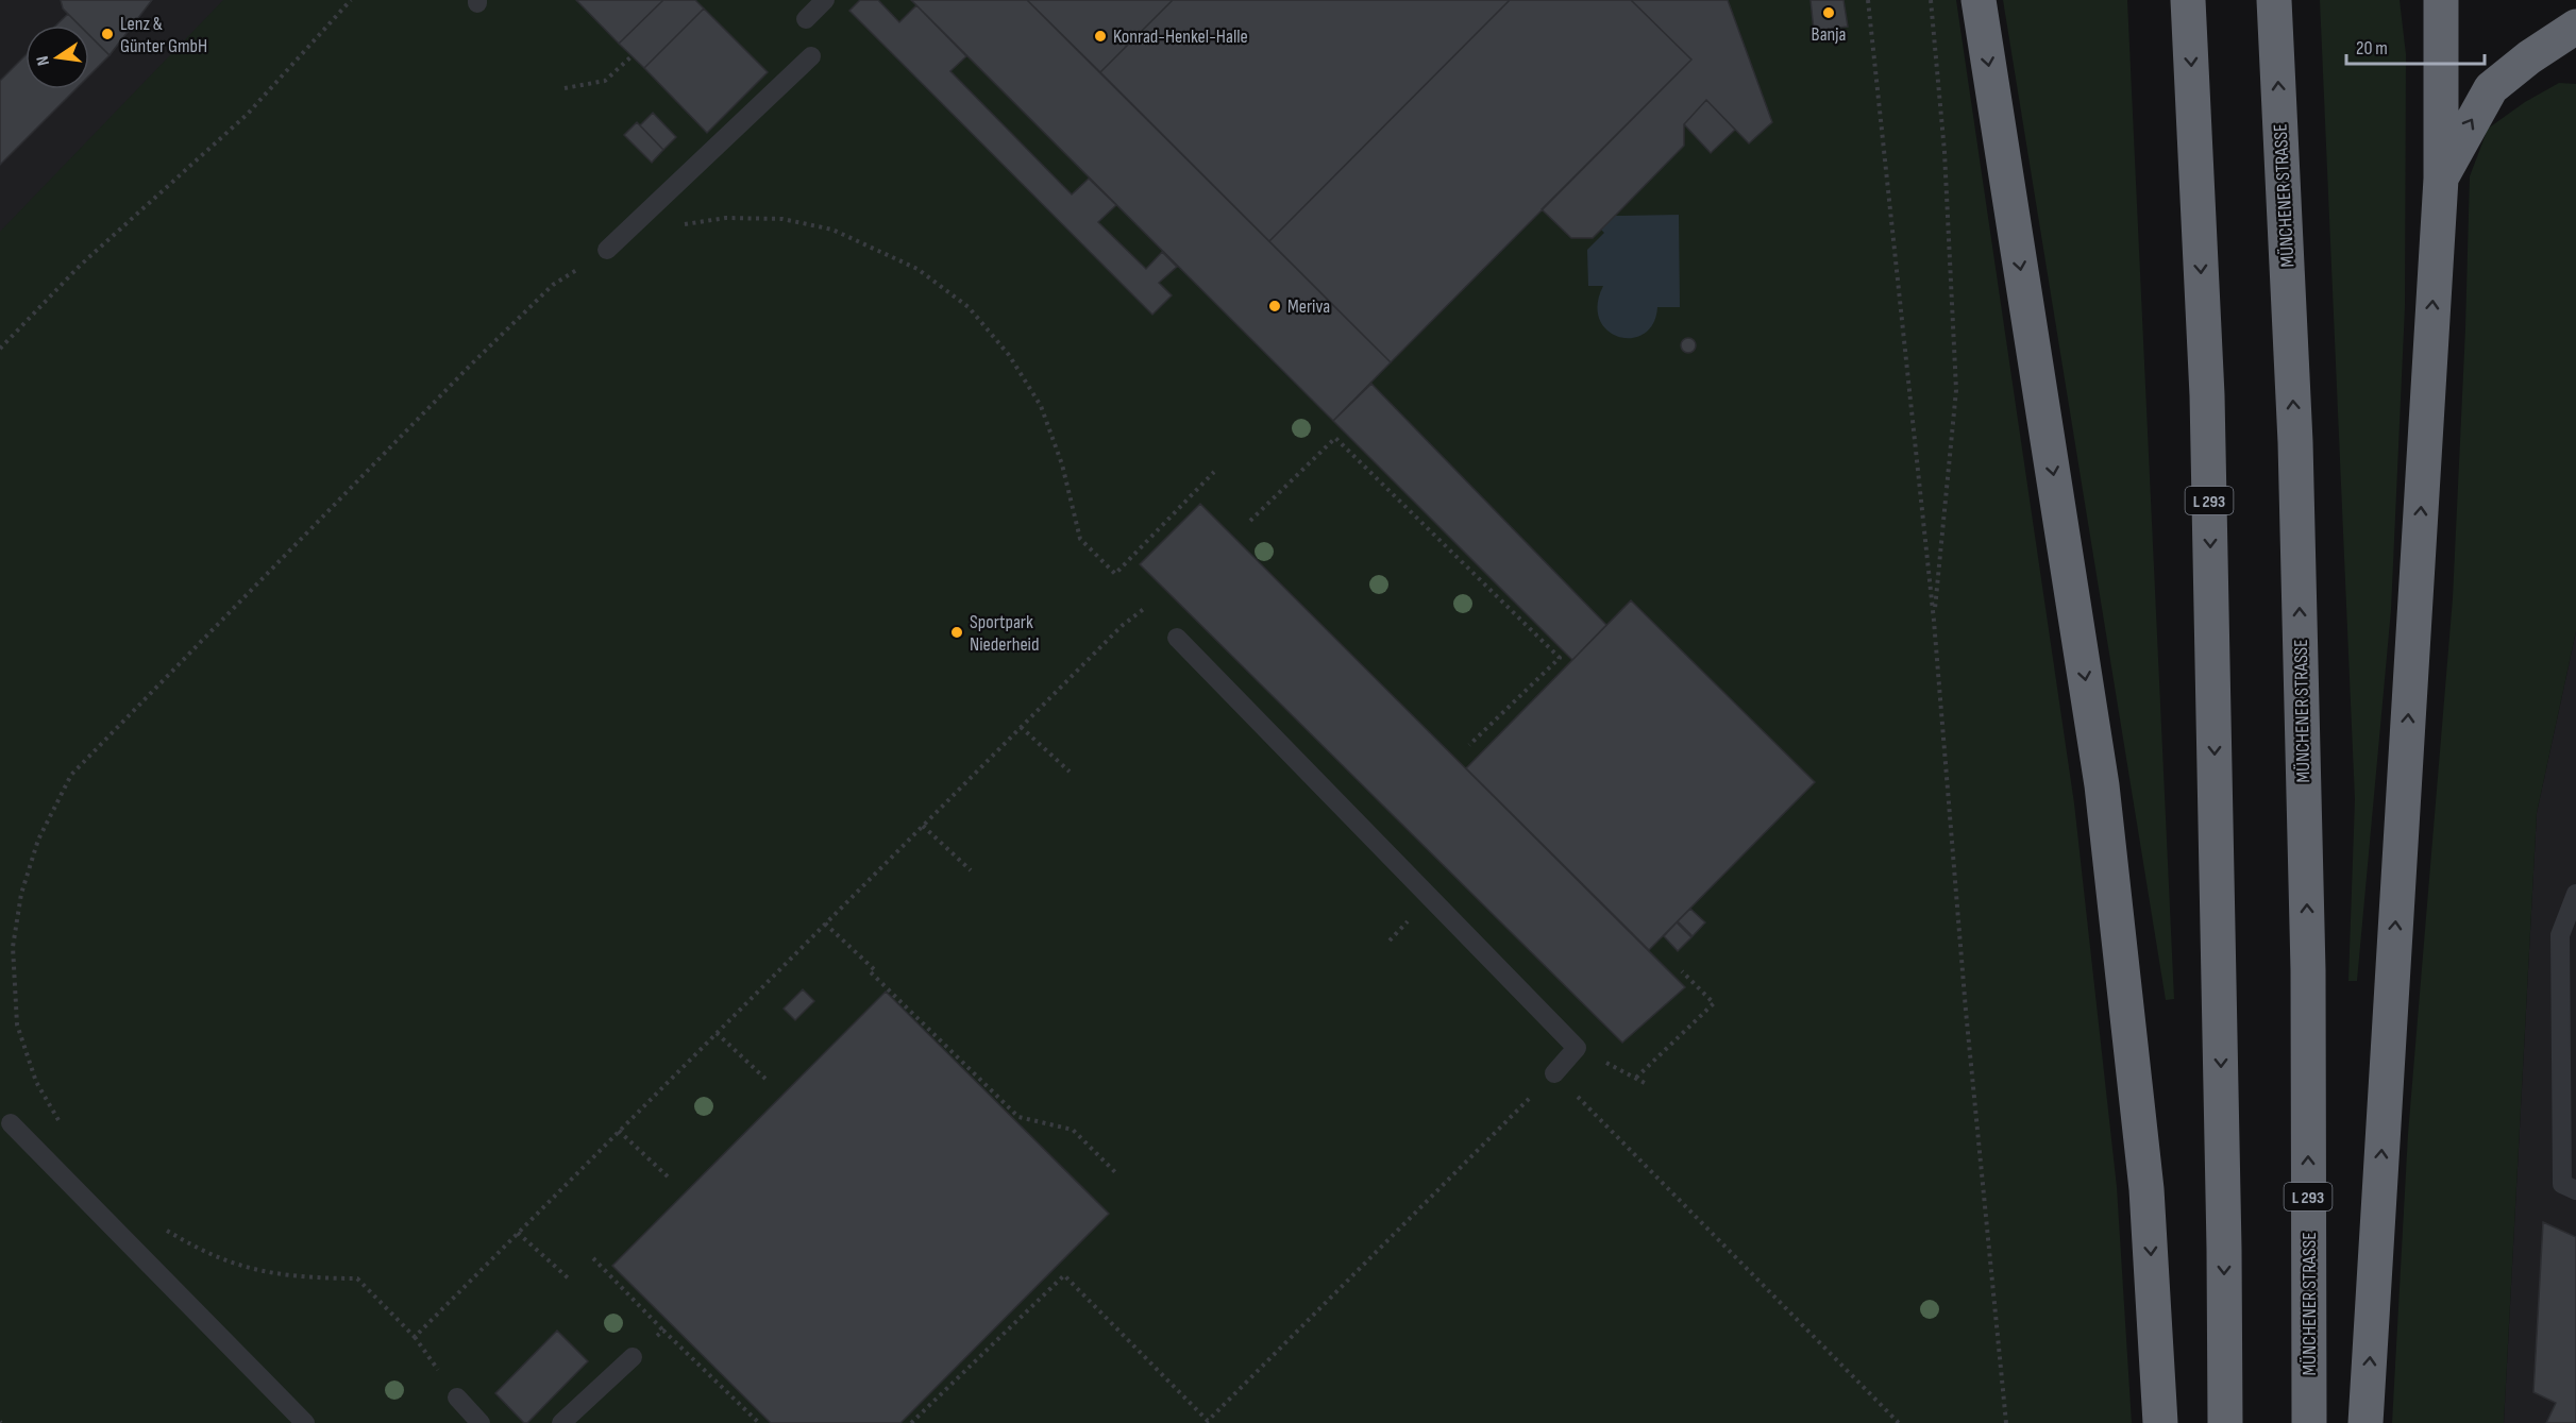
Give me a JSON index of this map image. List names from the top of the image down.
{
  "streets": {
    "highway": ["MÜNCHENER STRASSE", "L 293"]
  },
  "places": [
    "Banja",
    "Lenz & Günter GmbH",
    "Konrad-Henkel-Halle",
    "Meriva",
    "Sportpark Niederheid"
  ],
  "scale_bar": "20 m",
  "north": "left"
}
